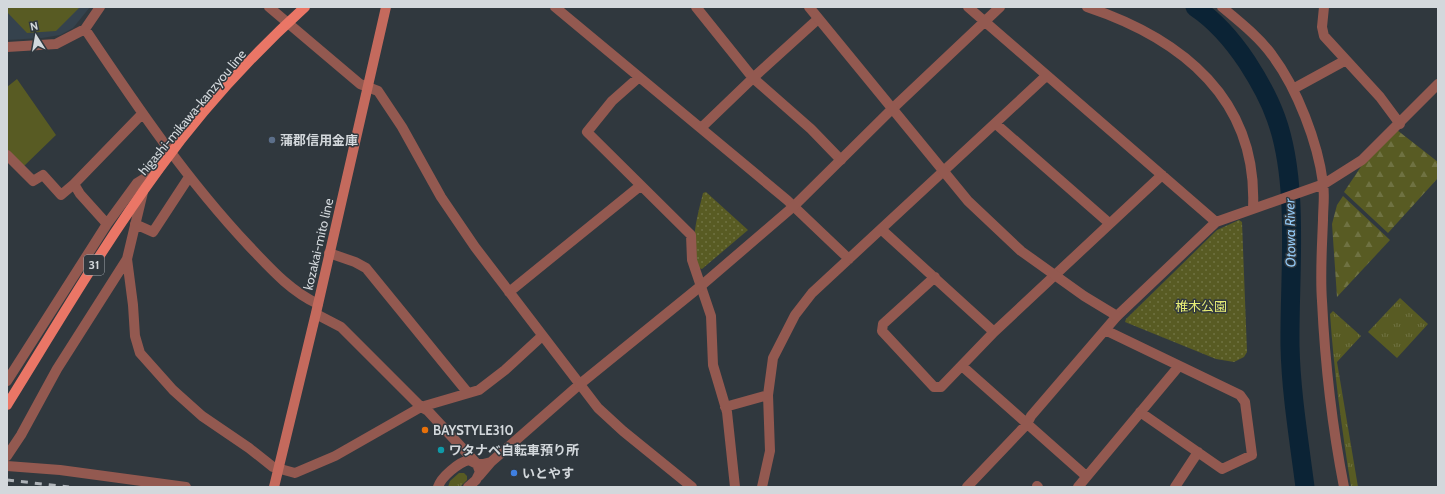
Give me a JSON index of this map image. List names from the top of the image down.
{
  "streets": {
    "main road": ["higashi-mikawa-kanzyou line", "kozakai-mito line", "31"]
  },
  "water": ["Otowa River"],
  "parks": ["椎木公園"],
  "places": [
    "蒲郡信用金庫",
    "BAYSTYLE310",
    "ワタナベ自転車預り所",
    "いとやす"
  ],
  "north": "top"
}
